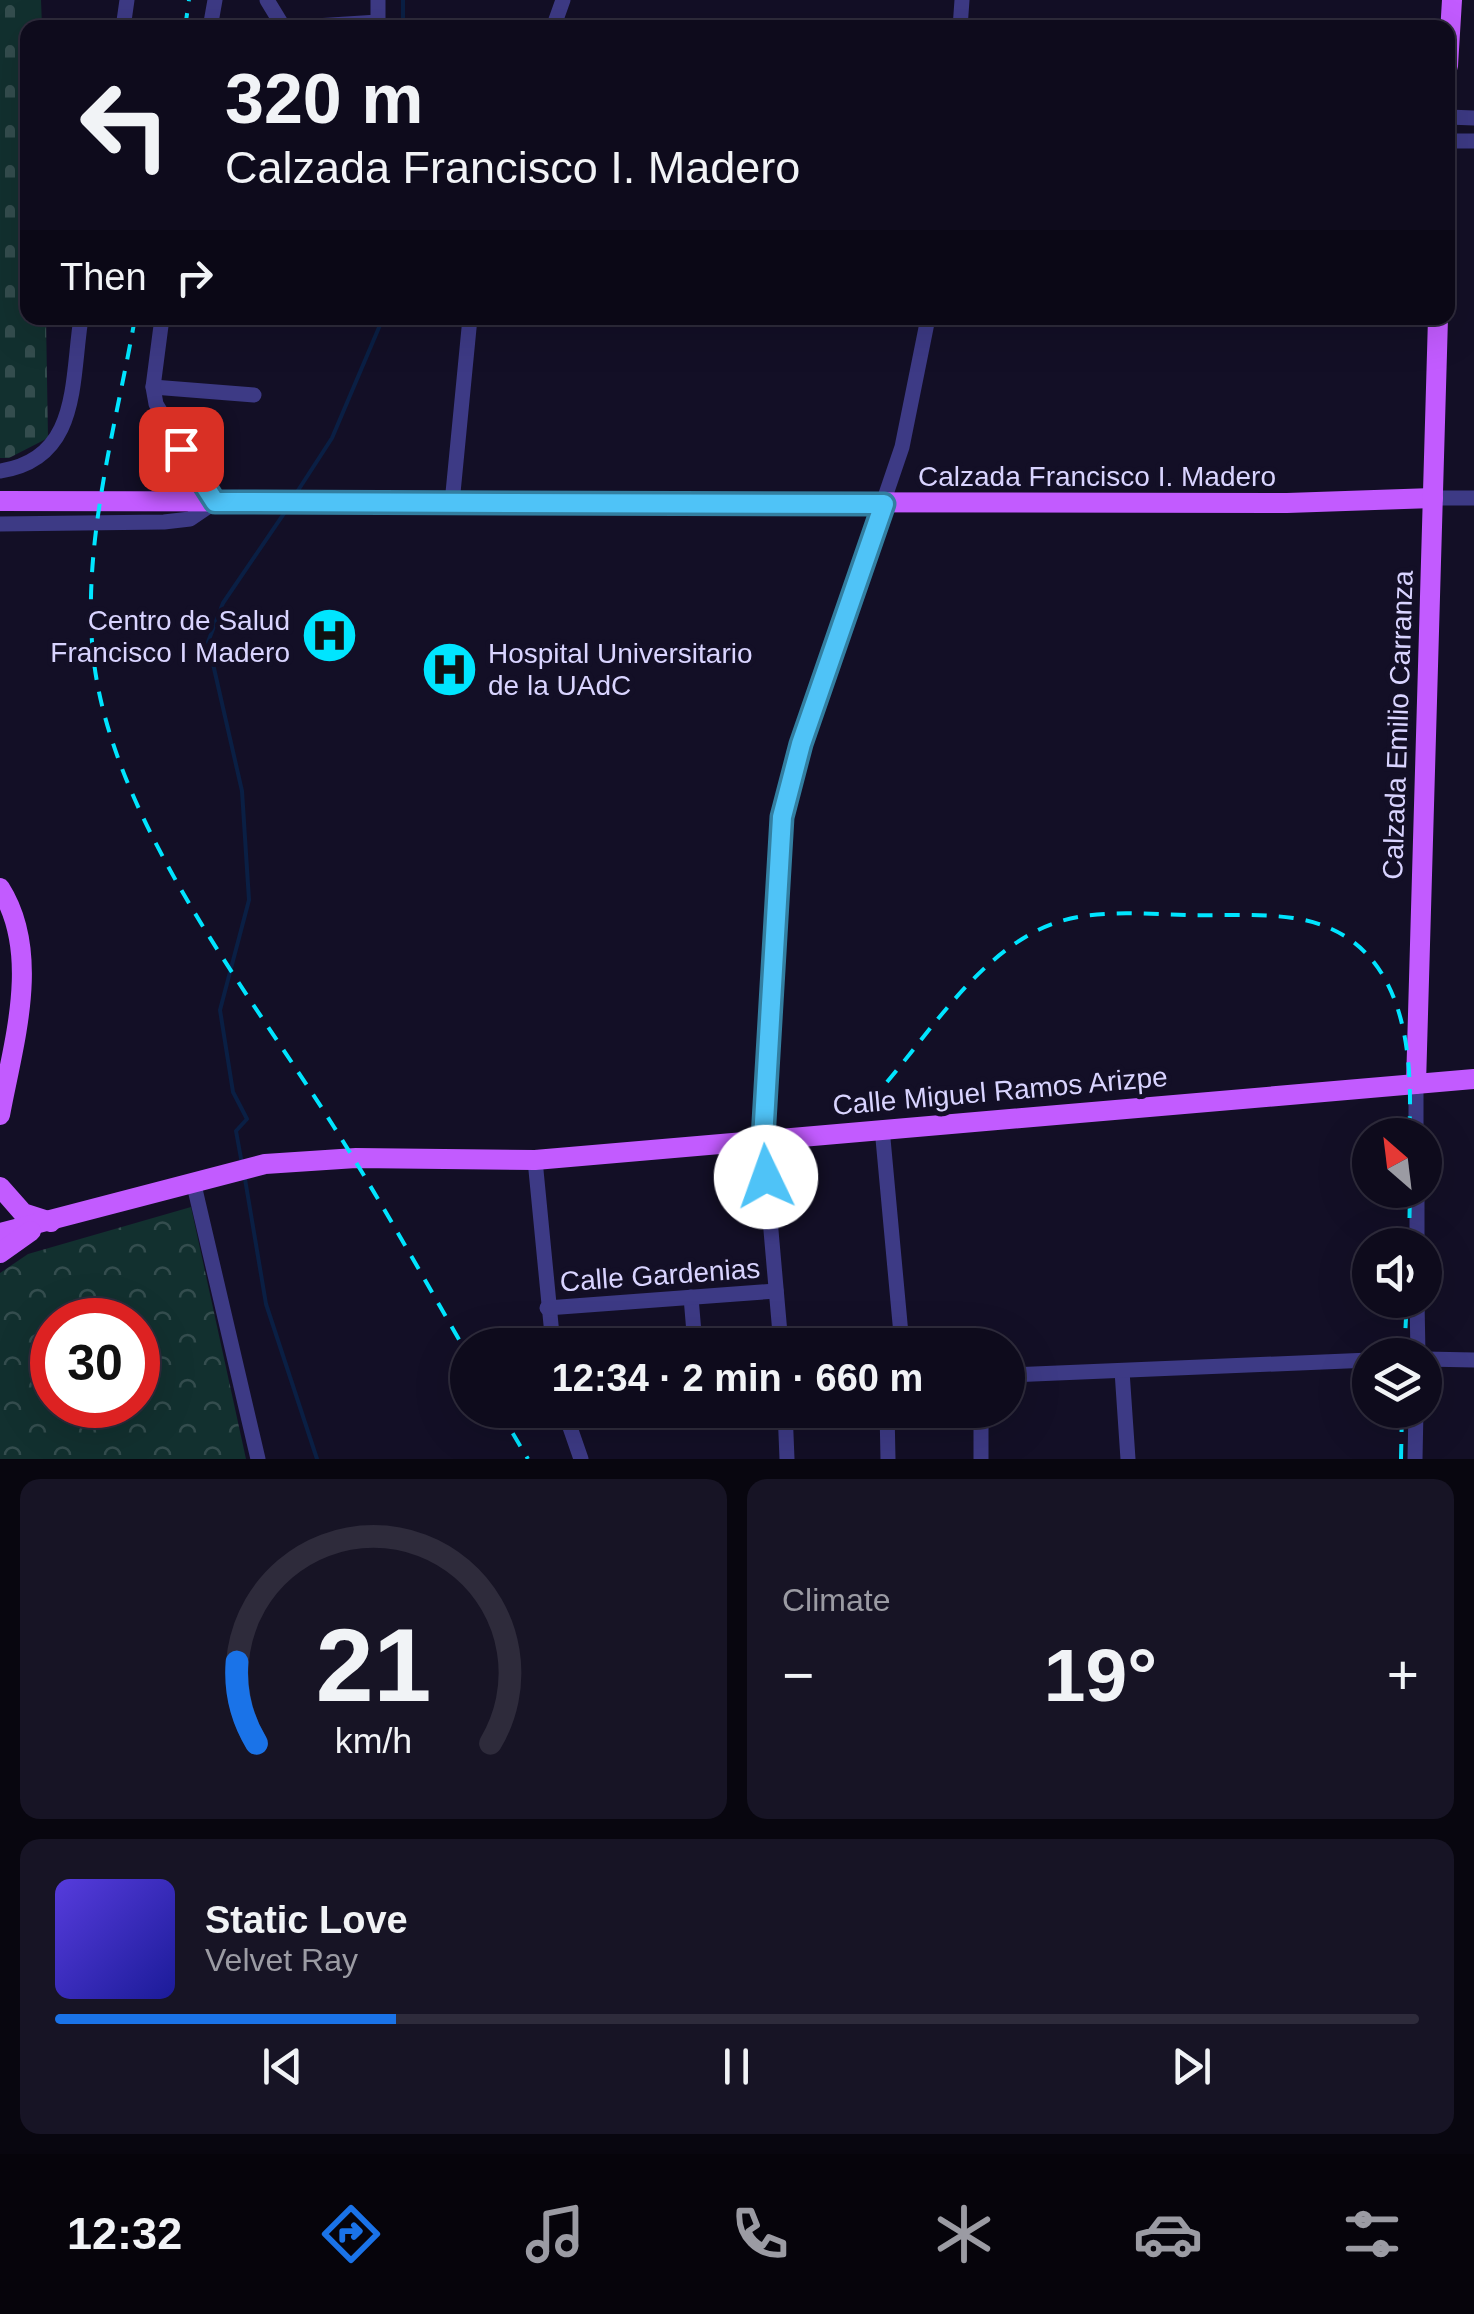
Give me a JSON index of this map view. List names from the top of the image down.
{
  "streets": {
    "main road": ["Calzada Francisco I. Madero", "Calzada Emilio Carranza", "Calle Miguel Ramos Arizpe"],
    "street": ["Calle Gardenias"]
  },
  "crossings": [
    ["Calzada Francisco I. Madero", "Calzada Emilio Carranza"],
    ["Calzada Emilio Carranza", "Calle Miguel Ramos Arizpe"]
  ],
  "places": {
    "hospital": ["Centro de Salud Francisco I Madero", "Hospital Universitario de la UAdC"]
  },
  "north": "top left",
  "page": {
    "turn": ["320 m", "Calzada Francisco I. Madero"],
    "then": "Then",
    "limit": "30",
    "trip": "12:34 · 2 min · 660 m",
    "tile": "Climate",
    "heat": ["−", "19°", "+"],
    "song": ["Static Love", "Velvet Ray"],
    "tabs": "12:32",
    "gauge": ["21", "km/h"]
  }
}
